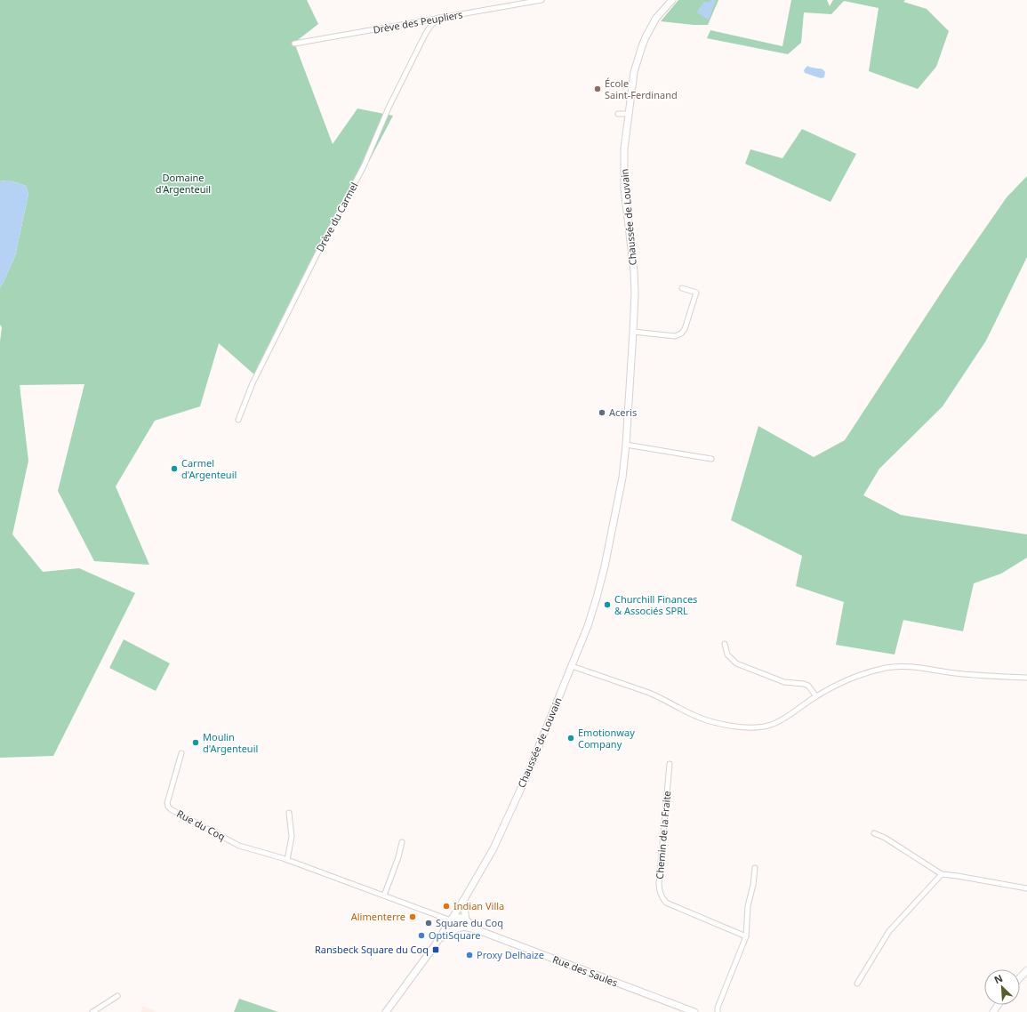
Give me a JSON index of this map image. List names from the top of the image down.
{
  "streets": {
    "main road": ["Chaussée de Louvain", "Rue des Saules"],
    "street": [
      "Drève des Peupliers",
      "Drève du Carmel",
      "Rue du Coq",
      "Chemin de la Fraite"
    ]
  },
  "crossings": [
    ["Drève des Peupliers", "Drève du Carmel"],
    ["Chaussée de Louvain", "Rue du Coq"],
    ["Chaussée de Louvain", "Rue des Saules"],
    ["Rue du Coq", "Rue des Saules"]
  ],
  "parks": ["Domaine d'Argenteuil"],
  "places": {
    "other": [
      "École Saint-Ferdinand",
      "Aceris",
      "Carmel d'Argenteuil",
      "Churchill Finances & Associés SPRL",
      "Emotionway Company",
      "Moulin d'Argenteuil",
      "Indian Villa",
      "Alimenterre",
      "Square du Coq",
      "OptiSquare",
      "Proxy Delhaize"
    ],
    "transit": ["Ransbeck Square du Coq"]
  },
  "north": "top left"
}
